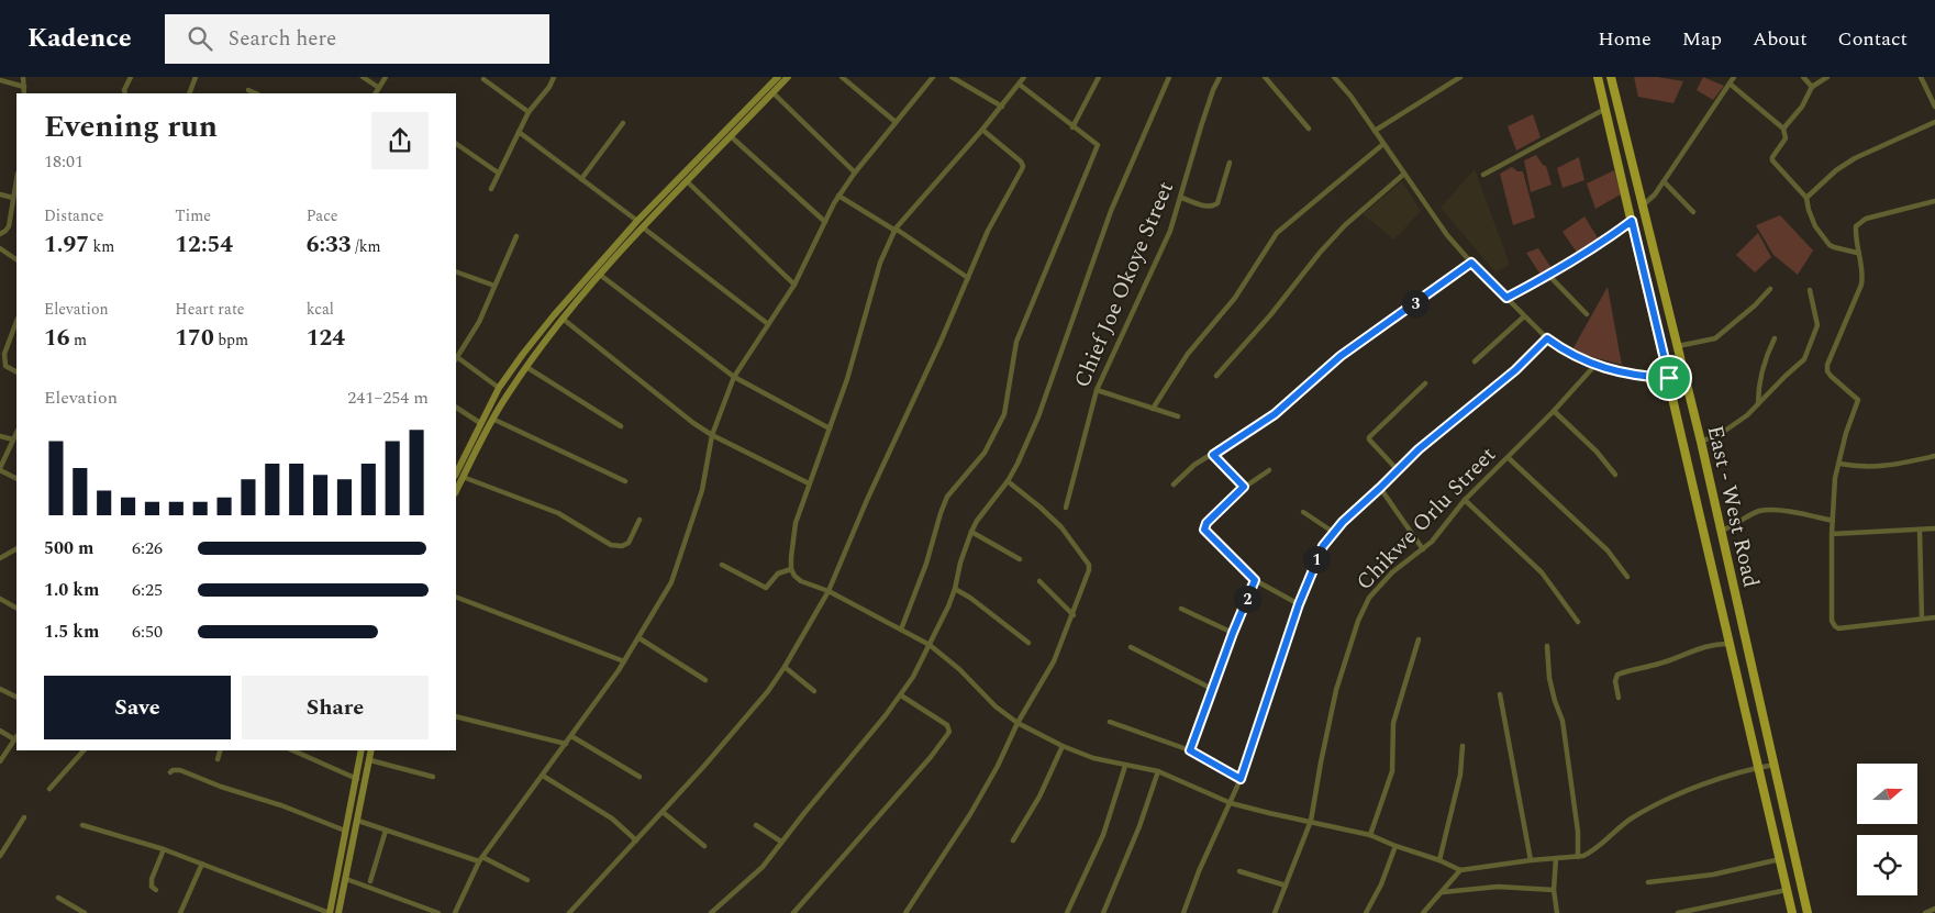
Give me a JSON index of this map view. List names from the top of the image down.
{
  "streets": {
    "main road": ["East - West Road"],
    "street": ["Chief Joe Okoye Street", "Chikwe Orlu Street"]
  },
  "north": "right",
  "page": {
    "header": "Kadence",
    "search": "Search here",
    "nav": [
      "Home",
      "Map",
      "About",
      "Contact"
    ],
    "heading": ["Evening run", "18:01"],
    "stats": [
      ["Distance", "1.97 km"],
      ["Time", "12:54"],
      ["Pace", "6:33 /km"],
      ["Elevation", "16 m"],
      ["Heart rate", "170 bpm"],
      ["kcal", "124"]
    ],
    "pins": ["3", "1", "2"],
    "chart": ["Elevation", "241–254 m"],
    "list": [
      {
        "name": "500 m",
        "note": "6:26"
      },
      {
        "name": "1.0 km",
        "note": "6:25"
      },
      {
        "name": "1.5 km",
        "note": "6:50"
      }
    ],
    "buttons": ["Save", "Share"]
  }
}
